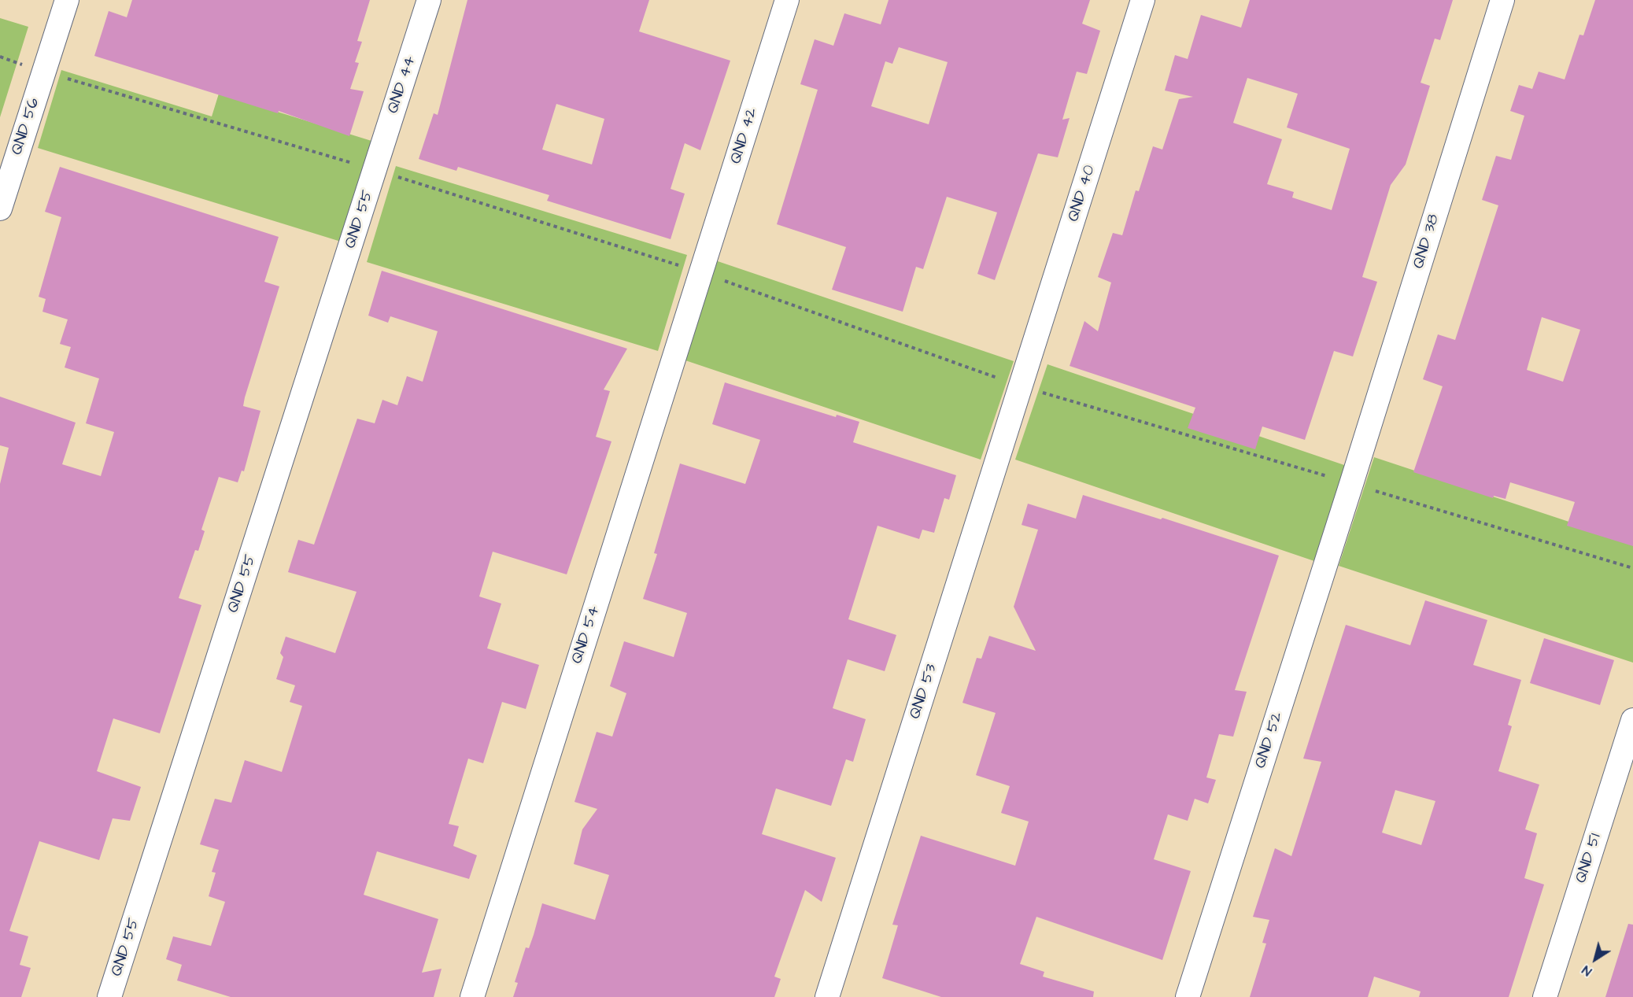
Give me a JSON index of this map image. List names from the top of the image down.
{
  "streets": {
    "street": [
      "QND 44",
      "QND 56",
      "QND 42",
      "QND 40",
      "QND 55",
      "QND 38",
      "QND 54",
      "QND 53",
      "QND 52",
      "QND 51"
    ]
  },
  "crossings": [
    ["QND 44", "QND 55"],
    ["QND 42", "QND 54"],
    ["QND 40", "QND 53"],
    ["QND 38", "QND 52"]
  ],
  "north": "bottom left"
}
